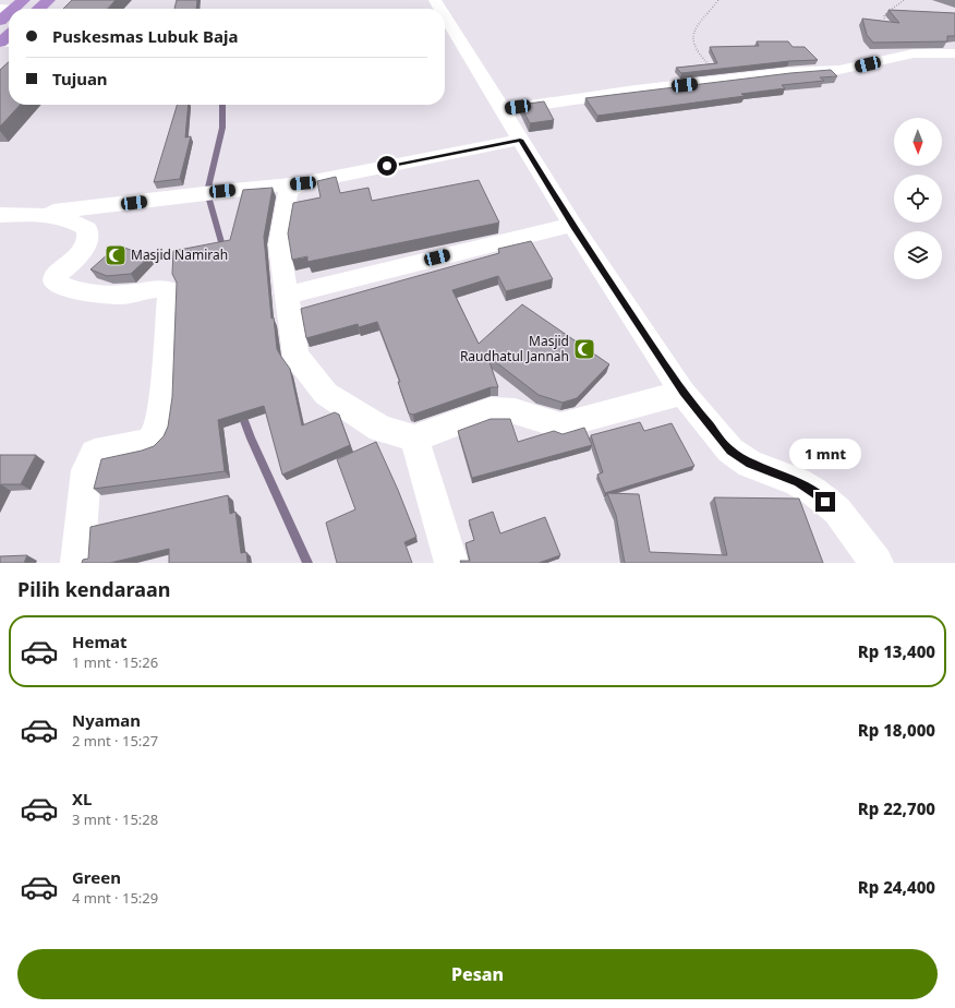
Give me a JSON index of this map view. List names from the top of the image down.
{
  "places": {
    "mosque": ["Masjid Namirah", "Masjid Raudhatul Jannah"]
  },
  "north": "bottom",
  "page": {
    "banner": ["Puskesmas Lubuk Baja", "Tujuan"],
    "bubble": "1 mnt",
    "heading": "Pilih kendaraan",
    "list": [
      {
        "name": "Hemat",
        "note": "1 mnt · 15:26",
        "value": "Rp 13,400"
      },
      {
        "name": "Nyaman",
        "note": "2 mnt · 15:27",
        "value": "Rp 18,000"
      },
      {
        "name": "XL",
        "note": "3 mnt · 15:28",
        "value": "Rp 22,700"
      },
      {
        "name": "Green",
        "note": "4 mnt · 15:29",
        "value": "Rp 24,400"
      }
    ],
    "buttons": "Pesan"
  }
}
